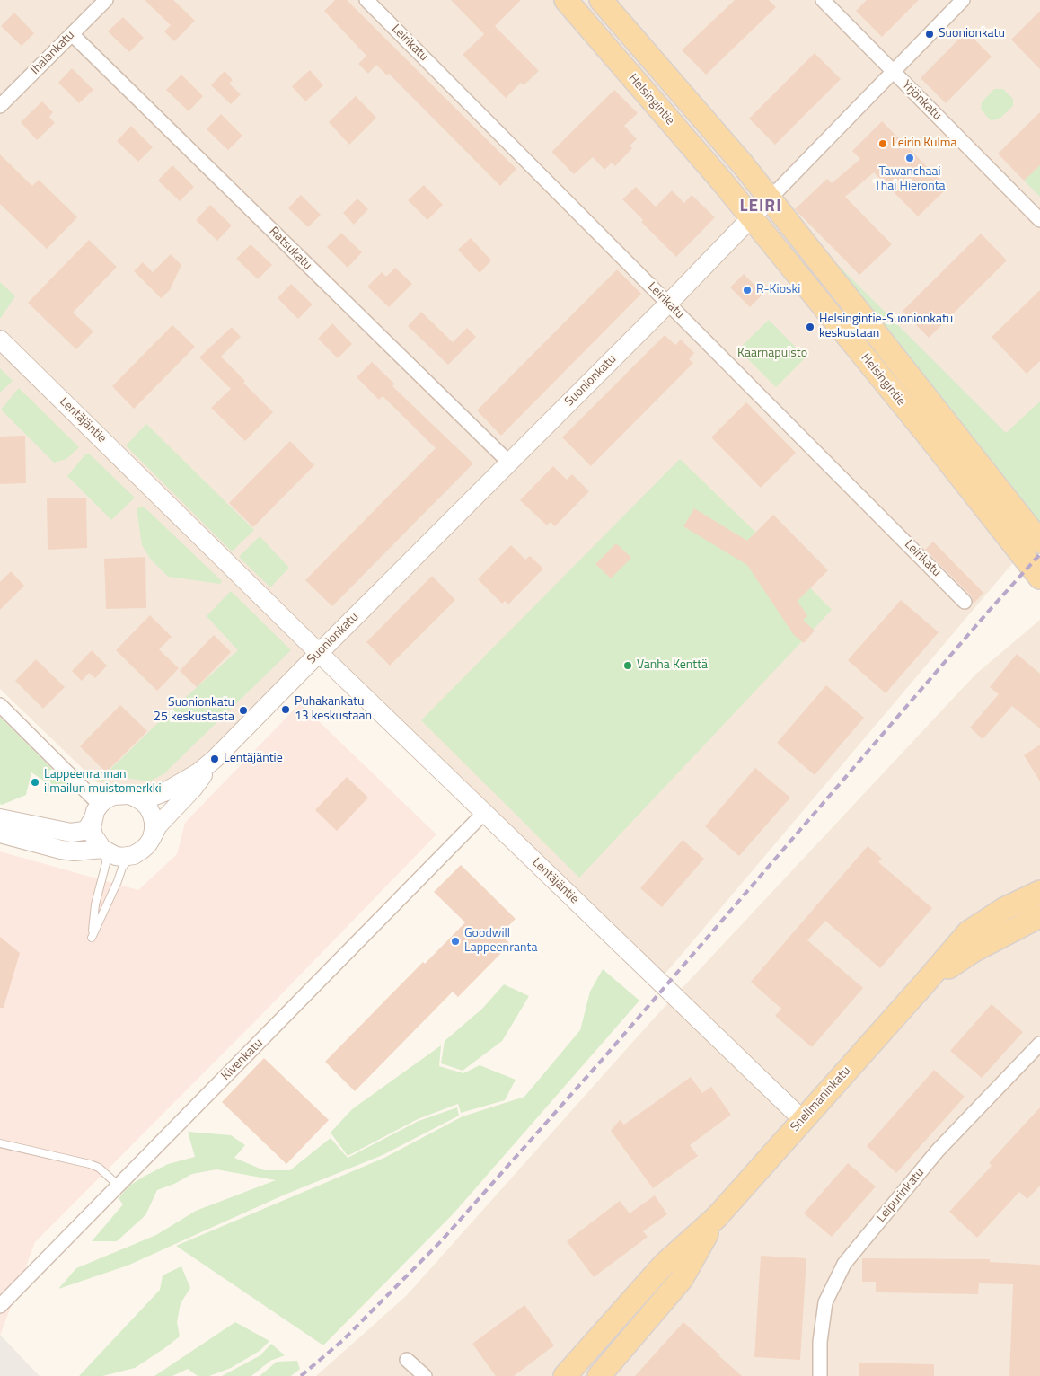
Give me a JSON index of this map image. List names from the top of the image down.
{
  "streets": {
    "main road": ["Helsingintie", "Snellmaninkatu"],
    "street": [
      "Leirikatu",
      "Ihalankatu",
      "Yrjönkatu",
      "Ratsukatu",
      "Suonionkatu",
      "Lentäjäntie",
      "Kivenkatu",
      "Leipurinkatu"
    ]
  },
  "crossings": [
    ["Leirikatu", "Suonionkatu"],
    ["Ihalankatu", "Ratsukatu"],
    ["Helsingintie", "Suonionkatu"],
    ["Yrjönkatu", "Suonionkatu"],
    ["Ratsukatu", "Suonionkatu"],
    ["Suonionkatu", "Lentäjäntie"],
    ["Lentäjäntie", "Kivenkatu"],
    ["Lentäjäntie", "Snellmaninkatu"]
  ],
  "districts": ["LEIRI"],
  "parks": ["Kaarnapuisto"],
  "places": [
    "Suonionkatu",
    "Leirin Kulma",
    "Tawanchaai Thai Hieronta",
    "R-Kioski",
    "Helsingintie-Suonionkatu keskustaan",
    "Vanha Kenttä",
    "Puhakankatu 13 keskustaan",
    "Suonionkatu 25 keskustasta",
    "Lentäjäntie",
    "Lappeenrannan ilmailun muistomerkki",
    "Goodwill Lappeenranta"
  ]
}
